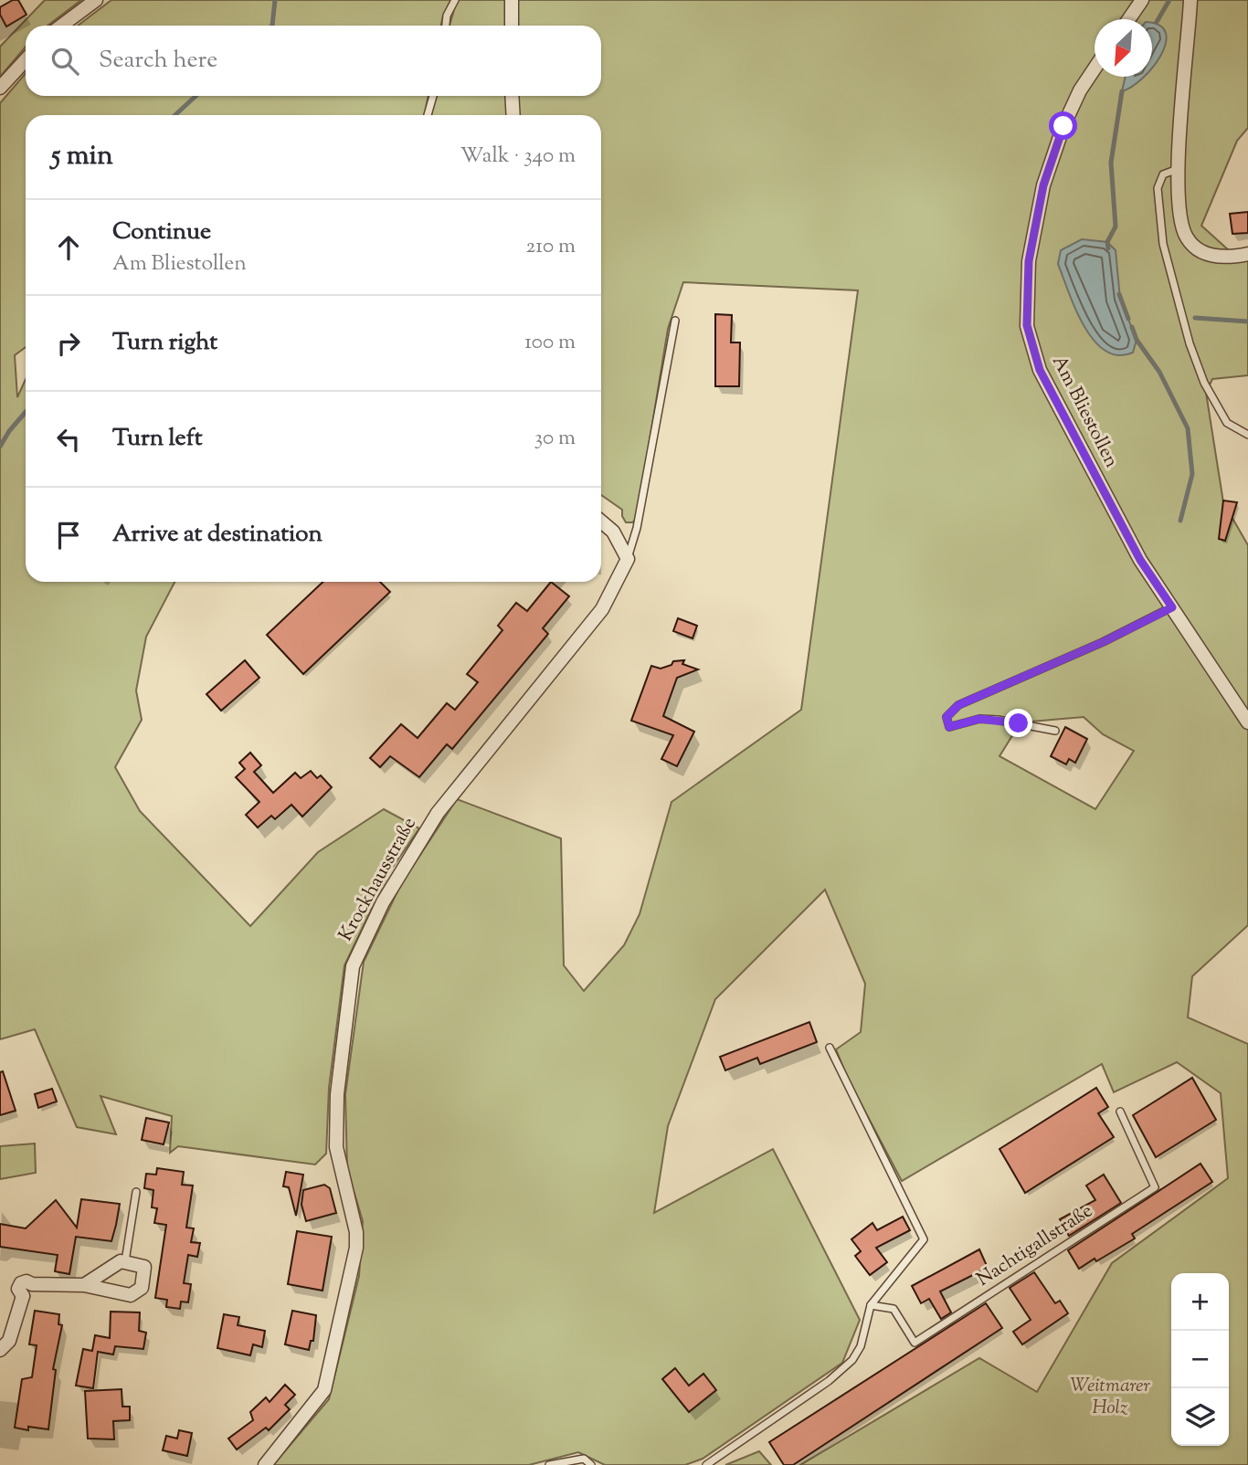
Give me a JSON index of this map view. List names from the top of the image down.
{
  "streets": {
    "street": ["Am Bliestollen", "Krockhausstraße"],
    "lane": ["Nachtigallstraße"]
  },
  "parks": ["Weitmarer Holz"],
  "north": "bottom left",
  "page": {
    "search": "Search here",
    "heading": ["5 min", "Walk · 340 m"],
    "list": [
      ["Continue", "Am Bliestollen", "210 m"],
      ["Turn right", "100 m"],
      ["Turn left", "30 m"],
      "Arrive at destination"
    ],
    "map_buttons": ["+", "−"]
  }
}
